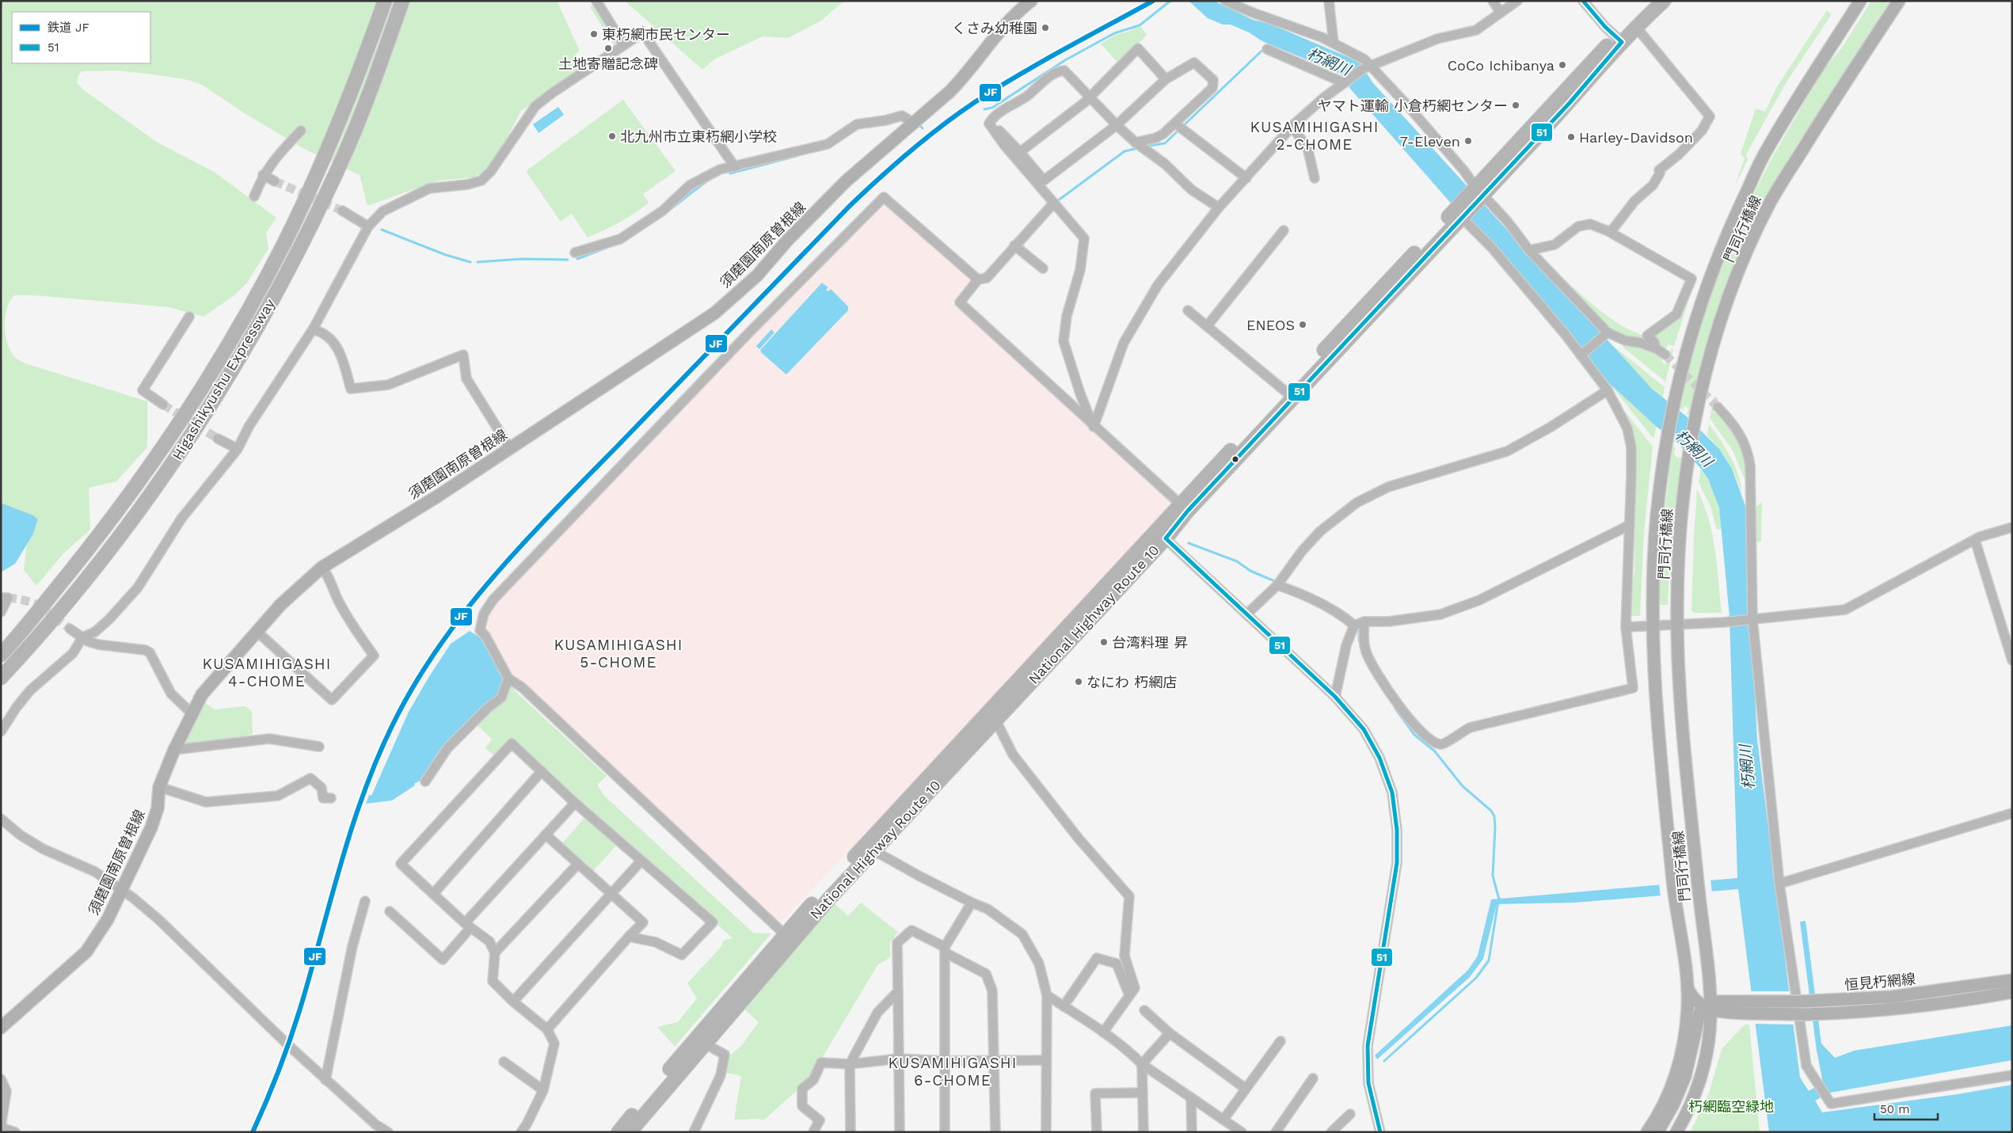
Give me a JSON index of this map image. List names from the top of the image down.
{
  "streets": {
    "highway": ["Higashikyushu Expressway", "National Highway Route 10"],
    "main road": ["門司行橋線", "須磨園南原曽根線", "恒見朽網線"]
  },
  "districts": [
    "KUSAMIHIGASHI 2-CHOME",
    "KUSAMIHIGASHI 5-CHOME",
    "KUSAMIHIGASHI 4-CHOME",
    "KUSAMIHIGASHI 6-CHOME"
  ],
  "water": ["朽網川"],
  "parks": ["朽網臨空緑地"],
  "places": [
    "くさみ幼稚園",
    "東朽網市民センター",
    "土地寄贈記念碑",
    "CoCo Ichibanya",
    "ヤマト運輸 小倉朽網センター",
    "北九州市立東朽網小学校",
    "Harley-Davidson",
    "7-Eleven",
    "ENEOS",
    "台湾料理 昇",
    "なにわ 朽網店"
  ],
  "lines": ["rail line JF", "transit line 51"],
  "legend": ["鉄道 JF", "51"],
  "scale_bar": "50 m"
}
